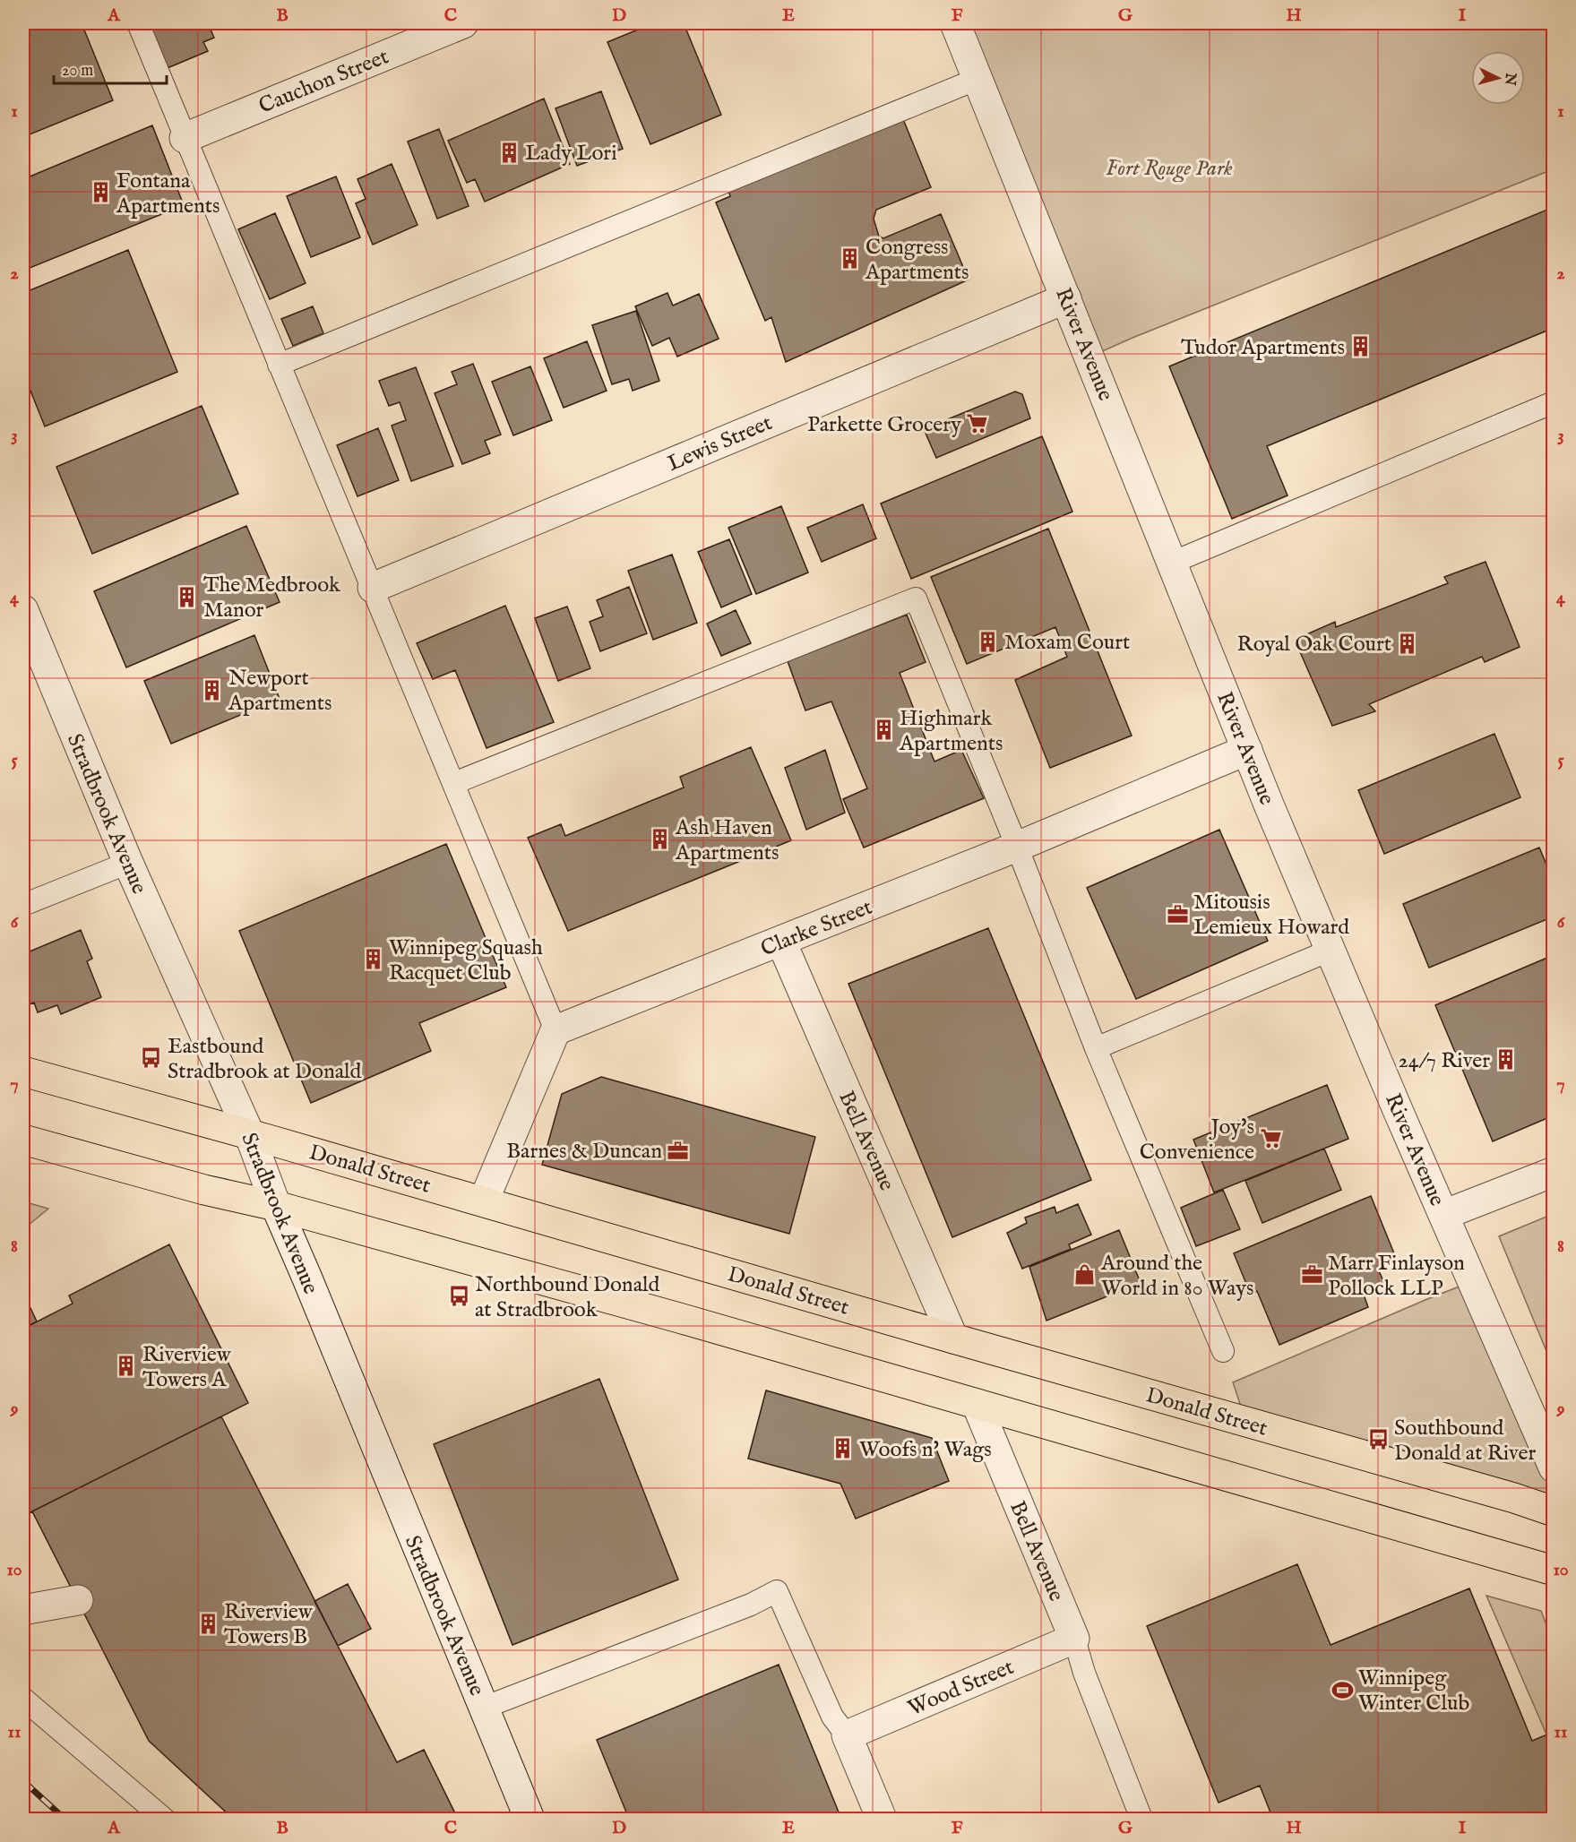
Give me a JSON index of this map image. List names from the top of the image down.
{
  "streets": {
    "main road": ["Donald Street"],
    "street": [
      "Cauchon Street",
      "River Avenue",
      "Lewis Street",
      "Stradbrook Avenue",
      "Clarke Street",
      "Bell Avenue",
      "Wood Street"
    ]
  },
  "crossings": [
    ["River Avenue", "Lewis Street"],
    ["River Avenue", "Clarke Street"],
    ["Stradbrook Avenue", "Donald Street"],
    ["Clarke Street", "Bell Avenue"],
    ["Bell Avenue", "Donald Street"],
    ["Bell Avenue", "Wood Street"]
  ],
  "parks": ["Fort Rouge Park"],
  "places": {
    "building": [
      "Lady Lori",
      "Fontana Apartments",
      "Congress Apartments",
      "Tudor Apartments",
      "The Medbrook Manor",
      "Moxam Court",
      "Royal Oak Court",
      "Newport Apartments",
      "Highmark Apartments",
      "Ash Haven Apartments",
      "Winnipeg Squash Racquet Club",
      "24/7 River",
      "Riverview Towers A",
      "Woofs n' Wags",
      "Riverview Towers B"
    ],
    "supermarket": ["Parkette Grocery", "Joy's Convenience"],
    "office": ["Mitousis Lemieux Howard", "Barnes & Duncan", "Marr Finlayson Pollock LLP"],
    "bus stop": ["Eastbound Stradbrook at Donald", "Northbound Donald at Stradbrook", "Southbound Donald at River"],
    "shop": ["Around the World in 80 Ways"],
    "sports": ["Winnipeg Winter Club"]
  },
  "scale_bar": "20 m",
  "north": "right",
  "grid": {
    "columns": [
      "A",
      "B",
      "C",
      "D",
      "E",
      "F",
      "G",
      "H",
      "I"
    ],
    "rows": [
      "1",
      "2",
      "3",
      "4",
      "5",
      "6",
      "7",
      "8",
      "9",
      "10",
      "11"
    ]
  }
}
